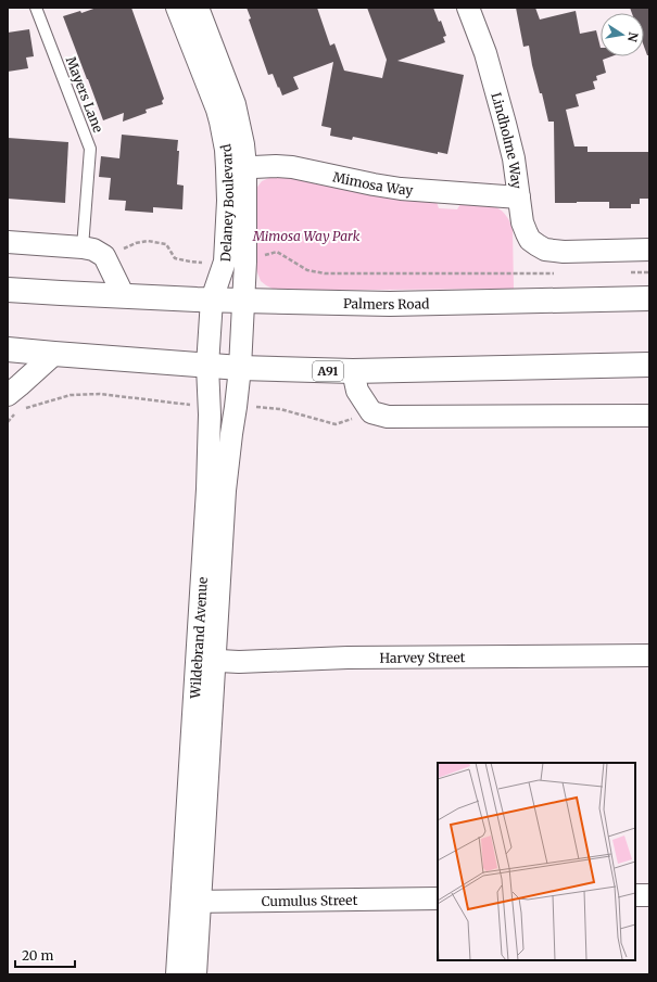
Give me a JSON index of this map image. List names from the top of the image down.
{
  "streets": {
    "highway": ["Palmers Road", "A91"],
    "street": [
      "Lindholme Way",
      "Mimosa Way",
      "Delaney Boulevard",
      "Wildebrand Avenue",
      "Harvey Street",
      "Cumulus Street"
    ],
    "lane": ["Mayers Lane"]
  },
  "crossings": [
    ["Lindholme Way", "Mimosa Way"],
    ["Mimosa Way", "Delaney Boulevard"],
    ["Delaney Boulevard", "Palmers Road"],
    ["Delaney Boulevard", "Wildebrand Avenue"],
    ["Palmers Road", "Wildebrand Avenue"],
    ["A91", "Wildebrand Avenue"],
    ["Wildebrand Avenue", "Harvey Street"],
    ["Wildebrand Avenue", "Cumulus Street"]
  ],
  "parks": ["Mimosa Way Park"],
  "scale_bar": "20 m",
  "north": "right"
}
